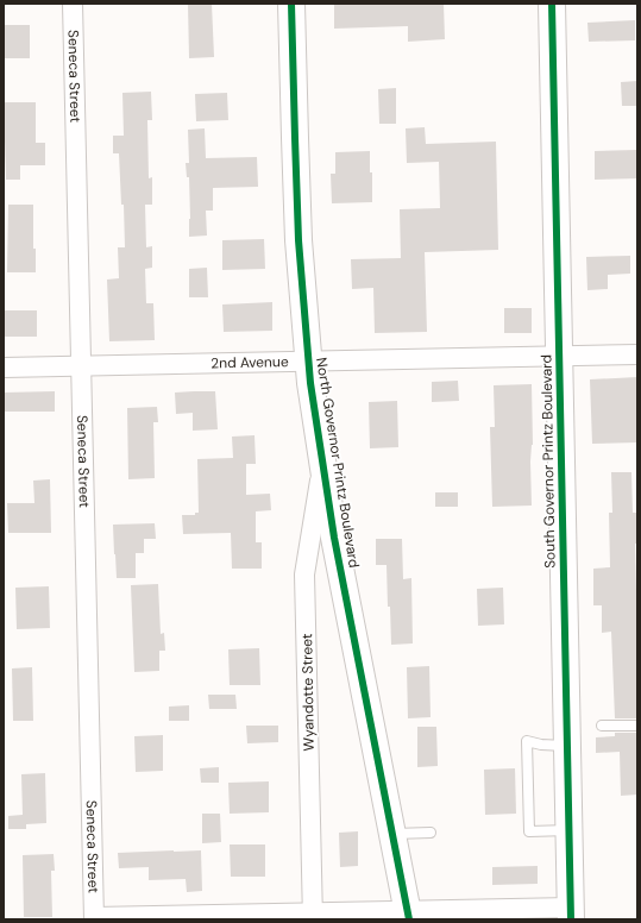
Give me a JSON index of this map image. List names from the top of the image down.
{
  "streets": {
    "main road": ["South Governor Printz Boulevard", "North Governor Printz Boulevard"],
    "street": ["Seneca Street", "2nd Avenue", "Wyandotte Street"]
  },
  "crossings": [
    ["Seneca Street", "2nd Avenue"],
    ["2nd Avenue", "South Governor Printz Boulevard"],
    ["2nd Avenue", "North Governor Printz Boulevard"],
    ["North Governor Printz Boulevard", "Wyandotte Street"]
  ]
}
